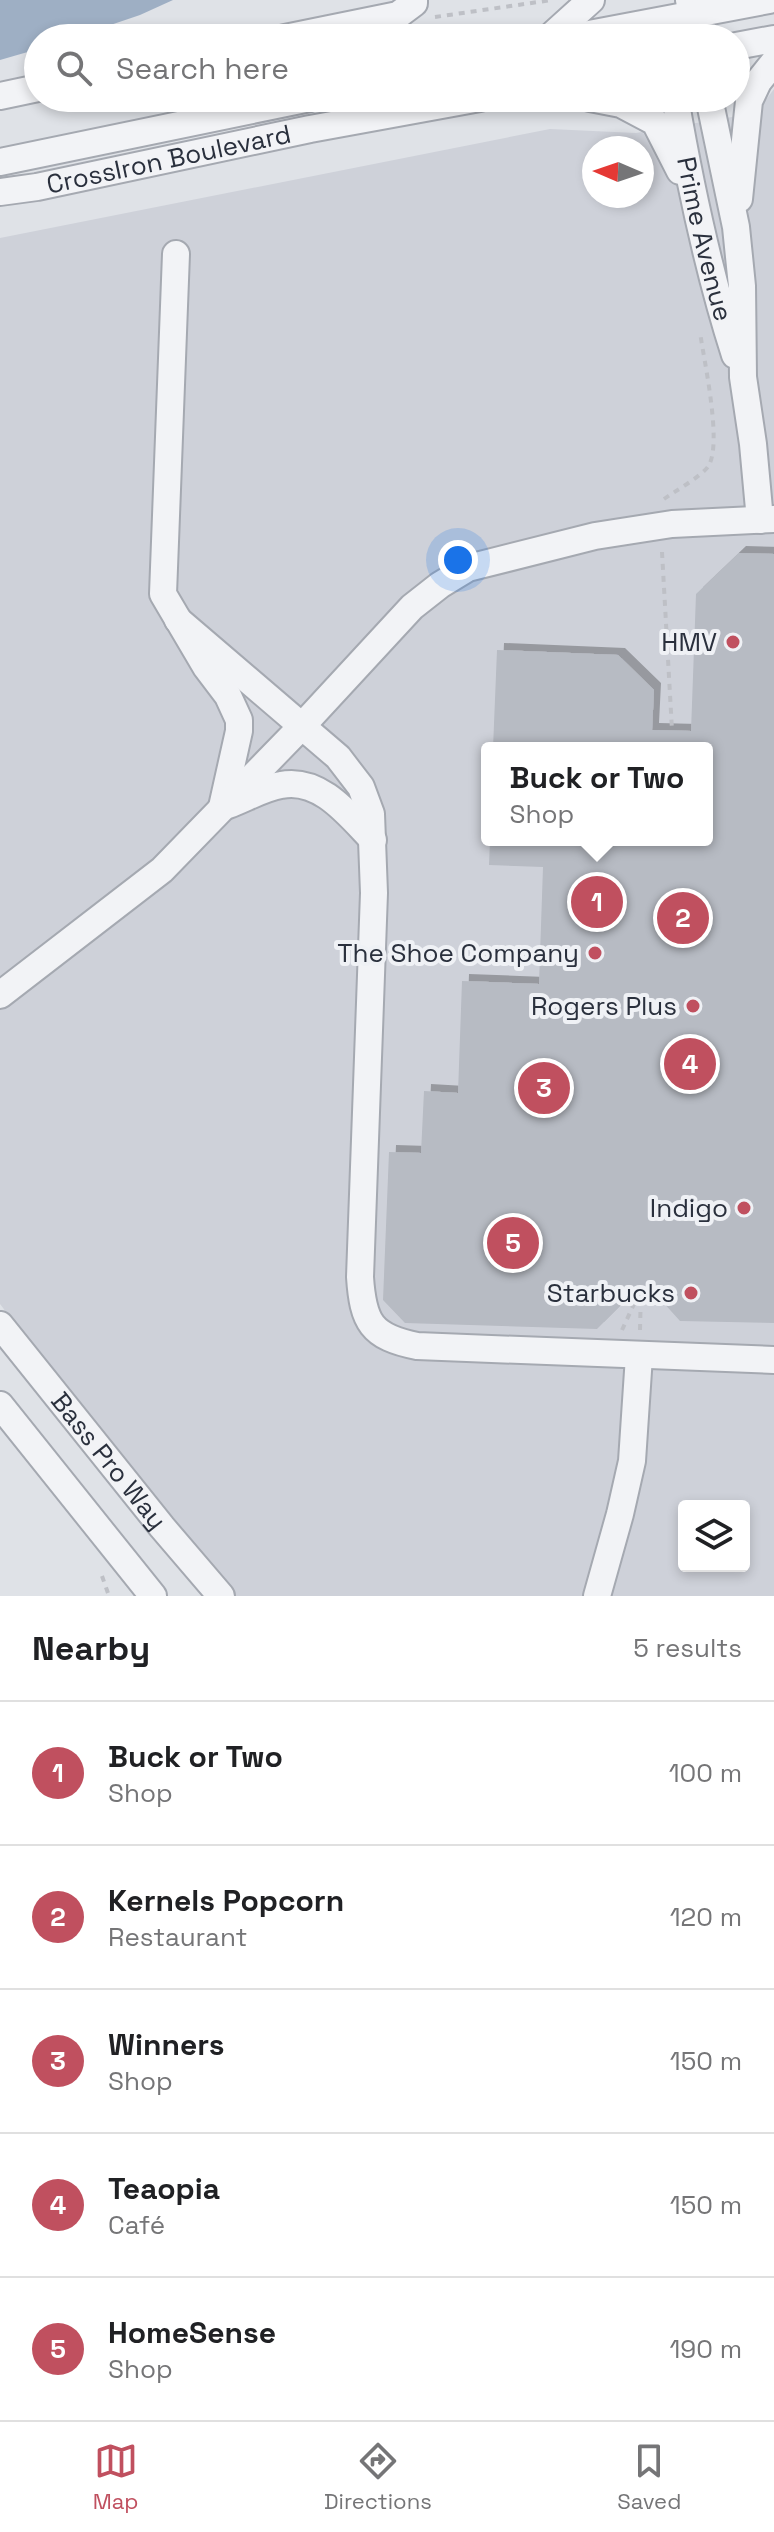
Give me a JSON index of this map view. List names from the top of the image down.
{
  "streets": {
    "street": ["CrossIron Boulevard", "Prime Avenue", "Bass Pro Way"]
  },
  "places": [
    "HMV",
    "The Shoe Company",
    "Rogers Plus",
    "Indigo",
    "Starbucks"
  ],
  "north": "left",
  "page": {
    "search": "Search here",
    "popup": ["Buck or Two", "Shop"],
    "pins": [
      "1",
      "2",
      "4",
      "3",
      "5"
    ],
    "heading": ["Nearby", "5 results"],
    "list": [
      {
        "mark": "1",
        "name": "Buck or Two",
        "note": "Shop",
        "value": "100 m"
      },
      {
        "mark": "2",
        "name": "Kernels Popcorn",
        "note": "Restaurant",
        "value": "120 m"
      },
      {
        "mark": "3",
        "name": "Winners",
        "note": "Shop",
        "value": "150 m"
      },
      {
        "mark": "4",
        "name": "Teaopia",
        "note": "Café",
        "value": "150 m"
      },
      {
        "mark": "5",
        "name": "HomeSense",
        "note": "Shop",
        "value": "190 m"
      }
    ],
    "nav": ["Map", "Directions", "Saved"]
  }
}
